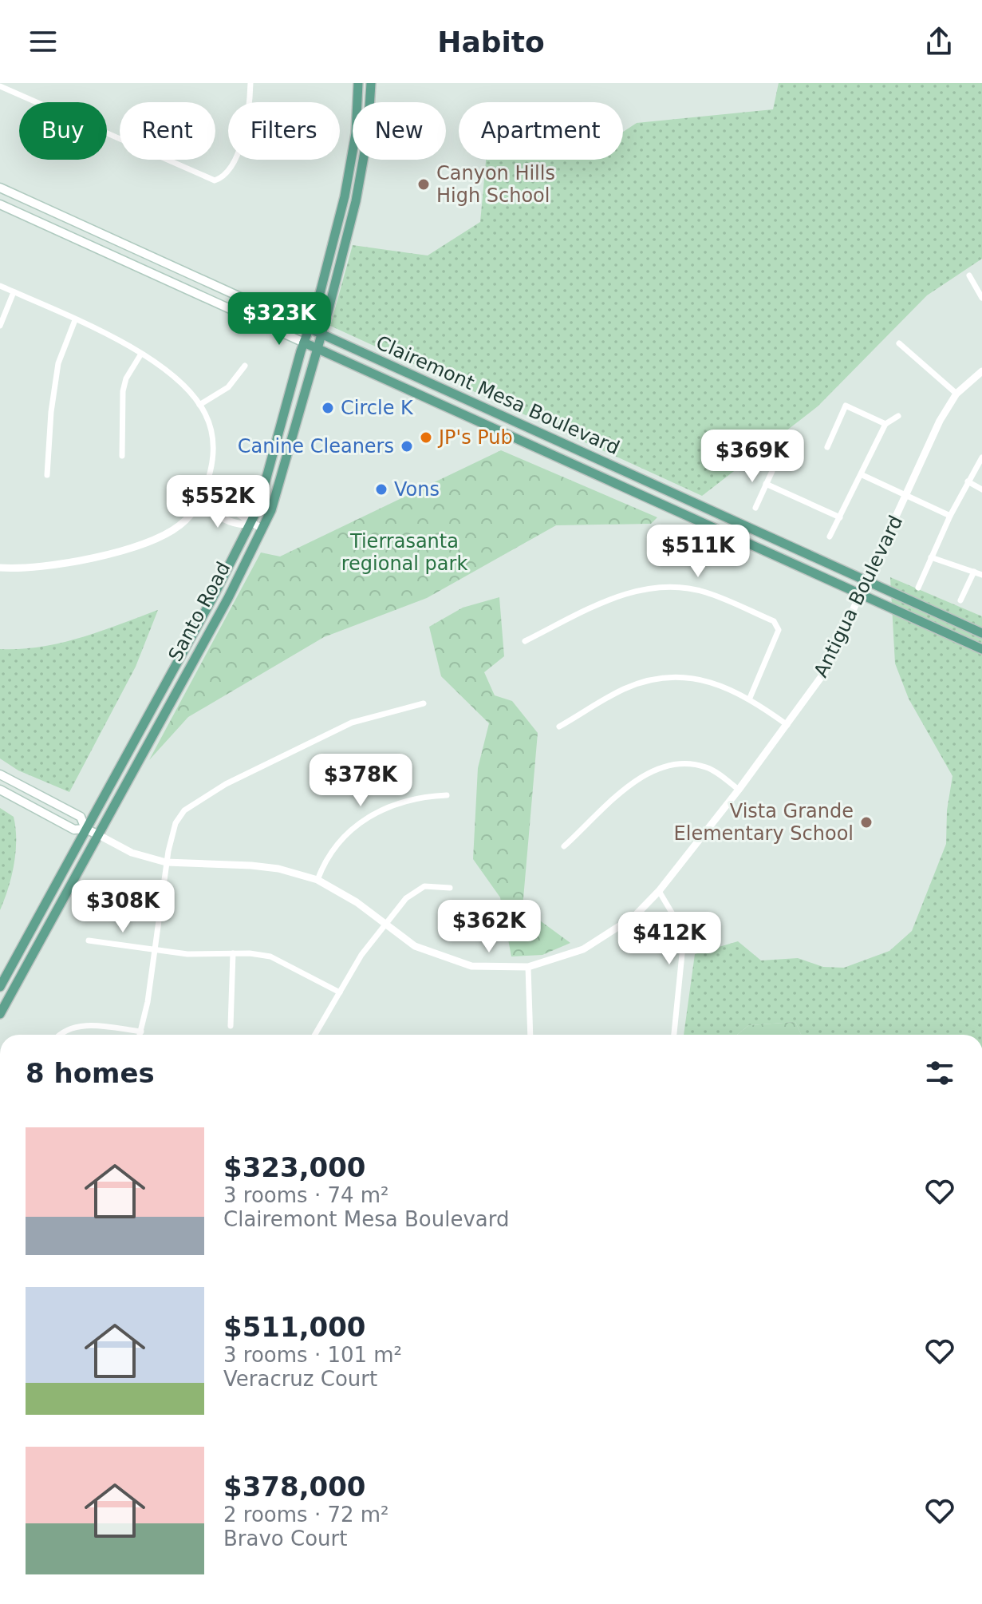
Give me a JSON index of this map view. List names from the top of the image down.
{
  "streets": {
    "main road": ["Clairemont Mesa Boulevard", "Antigua Boulevard", "Santo Road"]
  },
  "crossings": [
    ["Clairemont Mesa Boulevard", "Antigua Boulevard"],
    ["Clairemont Mesa Boulevard", "Santo Road"],
    ["Antigua Boulevard", "Santo Road"]
  ],
  "parks": ["Tierrasanta regional park"],
  "places": [
    "Canyon Hills High School",
    "Circle K",
    "JP's Pub",
    "Canine Cleaners",
    "Vons",
    "Vista Grande Elementary School"
  ],
  "page": {
    "header": "Habito",
    "chip": [
      "Buy",
      "Rent",
      "Filters",
      "New",
      "Apartment"
    ],
    "price": [
      "$323K",
      "$369K",
      "$552K",
      "$511K",
      "$378K",
      "$308K",
      "$362K",
      "$412K"
    ],
    "heading": "8 homes",
    "list": [
      {
        "name": "$323,000",
        "note": "3 rooms · 74 m² · Clairemont Mesa Boulevard"
      },
      {
        "name": "$511,000",
        "note": "3 rooms · 101 m² · Veracruz Court"
      },
      {
        "name": "$378,000",
        "note": "2 rooms · 72 m² · Bravo Court"
      }
    ]
  }
}
